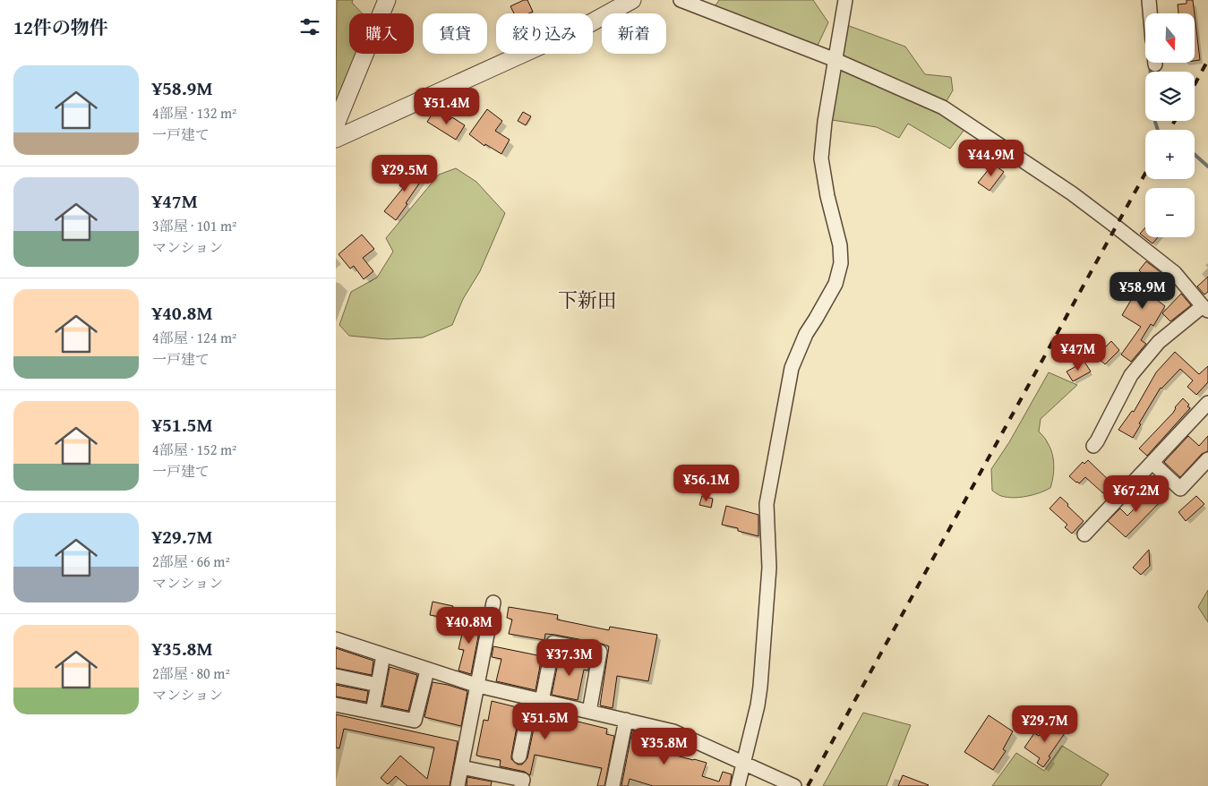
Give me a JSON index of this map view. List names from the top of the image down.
{
  "districts": ["下新田"],
  "north": "bottom",
  "page": {
    "heading": "12件の物件",
    "map_buttons": ["+", "−"],
    "chip": [
      "購入",
      "賃貸",
      "絞り込み",
      "新着"
    ],
    "list": [
      {
        "name": "¥58.9M",
        "note": "4部屋 · 132 m² · 一戸建て"
      },
      {
        "name": "¥47M",
        "note": "3部屋 · 101 m² · マンション"
      },
      {
        "name": "¥40.8M",
        "note": "4部屋 · 124 m² · 一戸建て"
      },
      {
        "name": "¥51.5M",
        "note": "4部屋 · 152 m² · 一戸建て"
      },
      {
        "name": "¥29.7M",
        "note": "2部屋 · 66 m² · マンション"
      },
      {
        "name": "¥35.8M",
        "note": "2部屋 · 80 m² · マンション"
      }
    ],
    "price": [
      "¥51.4M",
      "¥44.9M",
      "¥29.5M",
      "¥58.9M",
      "¥47M",
      "¥56.1M",
      "¥67.2M",
      "¥40.8M",
      "¥37.3M",
      "¥51.5M",
      "¥29.7M",
      "¥35.8M"
    ]
  }
}
